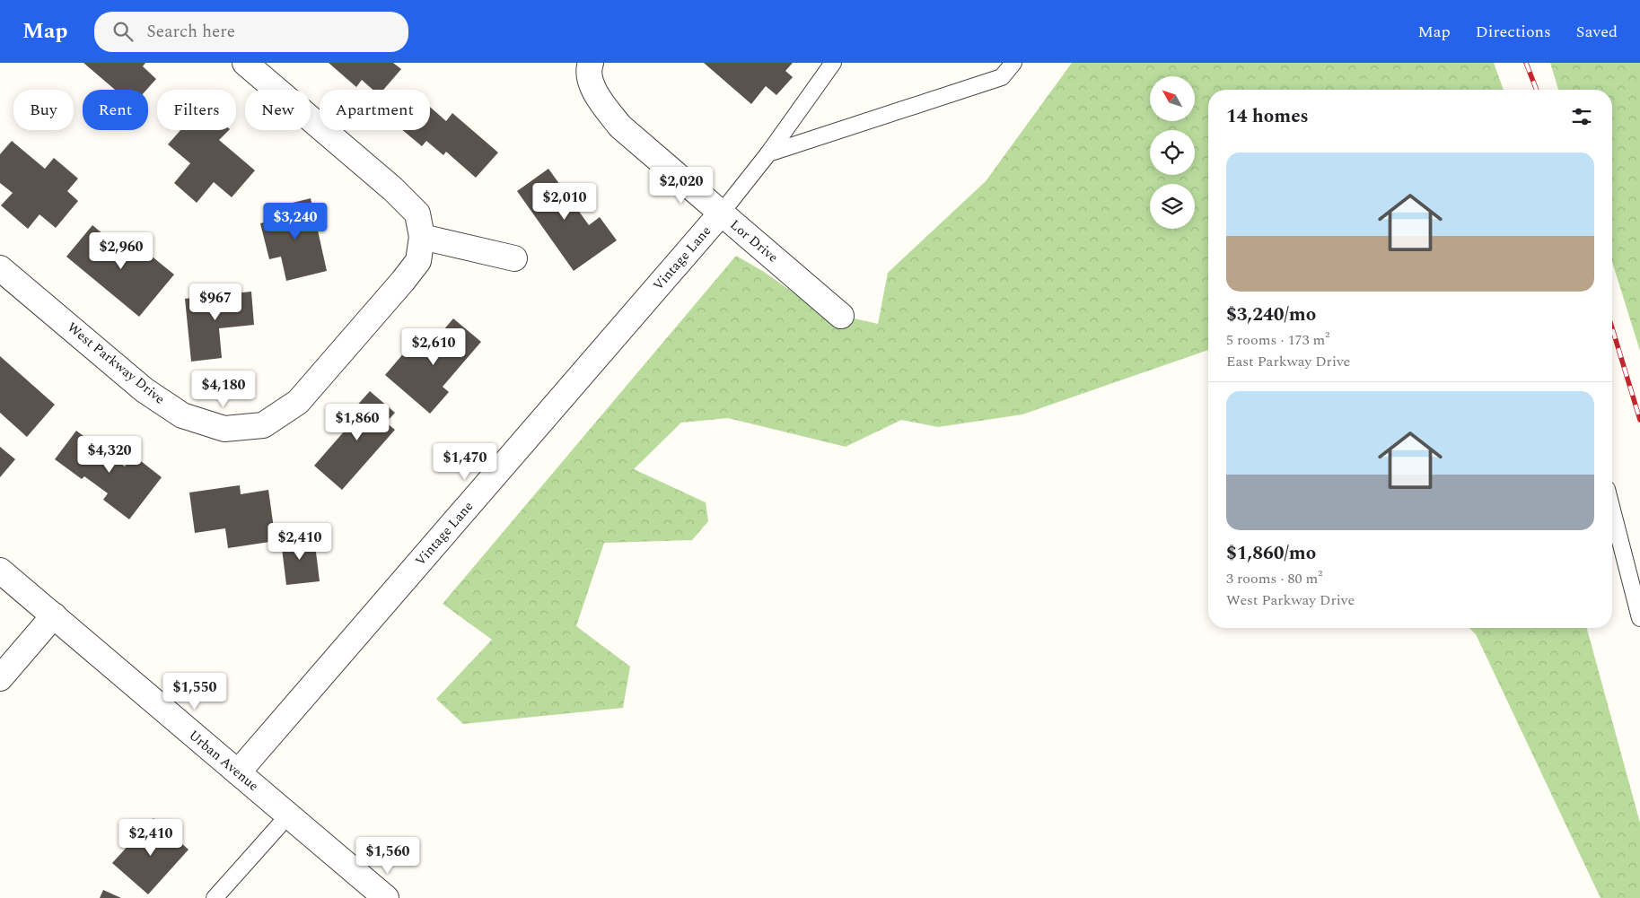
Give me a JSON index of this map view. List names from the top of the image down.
{
  "streets": {
    "street": [
      "Lor Drive",
      "Vintage Lane",
      "West Parkway Drive",
      "Urban Avenue"
    ]
  },
  "crossings": [
    ["Lor Drive", "Vintage Lane"],
    ["Vintage Lane", "Urban Avenue"]
  ],
  "north": "top left",
  "page": {
    "header": "Map",
    "search": "Search here",
    "nav": ["Map", "Directions", "Saved"],
    "chip": [
      "Buy",
      "Rent",
      "Filters",
      "New",
      "Apartment"
    ],
    "heading": "14 homes",
    "list": [
      {
        "name": "$3,240/mo",
        "note": "5 rooms · 173 m² · East Parkway Drive"
      },
      {
        "name": "$1,860/mo",
        "note": "3 rooms · 80 m² · West Parkway Drive"
      }
    ],
    "price": [
      "$2,020",
      "$2,010",
      "$3,240",
      "$2,960",
      "$967",
      "$2,610",
      "$4,180",
      "$1,860",
      "$4,320",
      "$1,470",
      "$2,410",
      "$1,550",
      "$2,410",
      "$1,560"
    ]
  }
}
